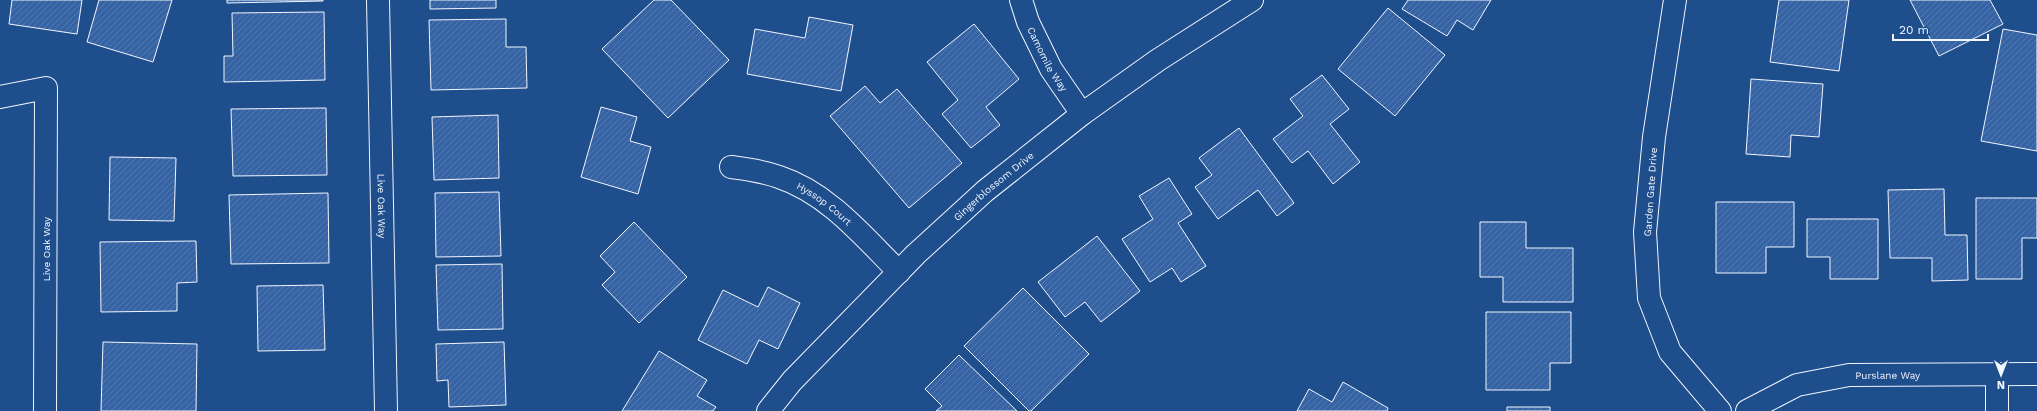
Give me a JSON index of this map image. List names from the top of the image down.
{
  "streets": {
    "street": [
      "Camomile Way",
      "Gingerblossom Drive",
      "Garden Gate Drive",
      "Hyssop Court",
      "Live Oak Way",
      "Purslane Way"
    ]
  },
  "crossings": [
    ["Camomile Way", "Gingerblossom Drive"],
    ["Gingerblossom Drive", "Hyssop Court"]
  ],
  "scale_bar": "20 m",
  "north": "bottom"
}
